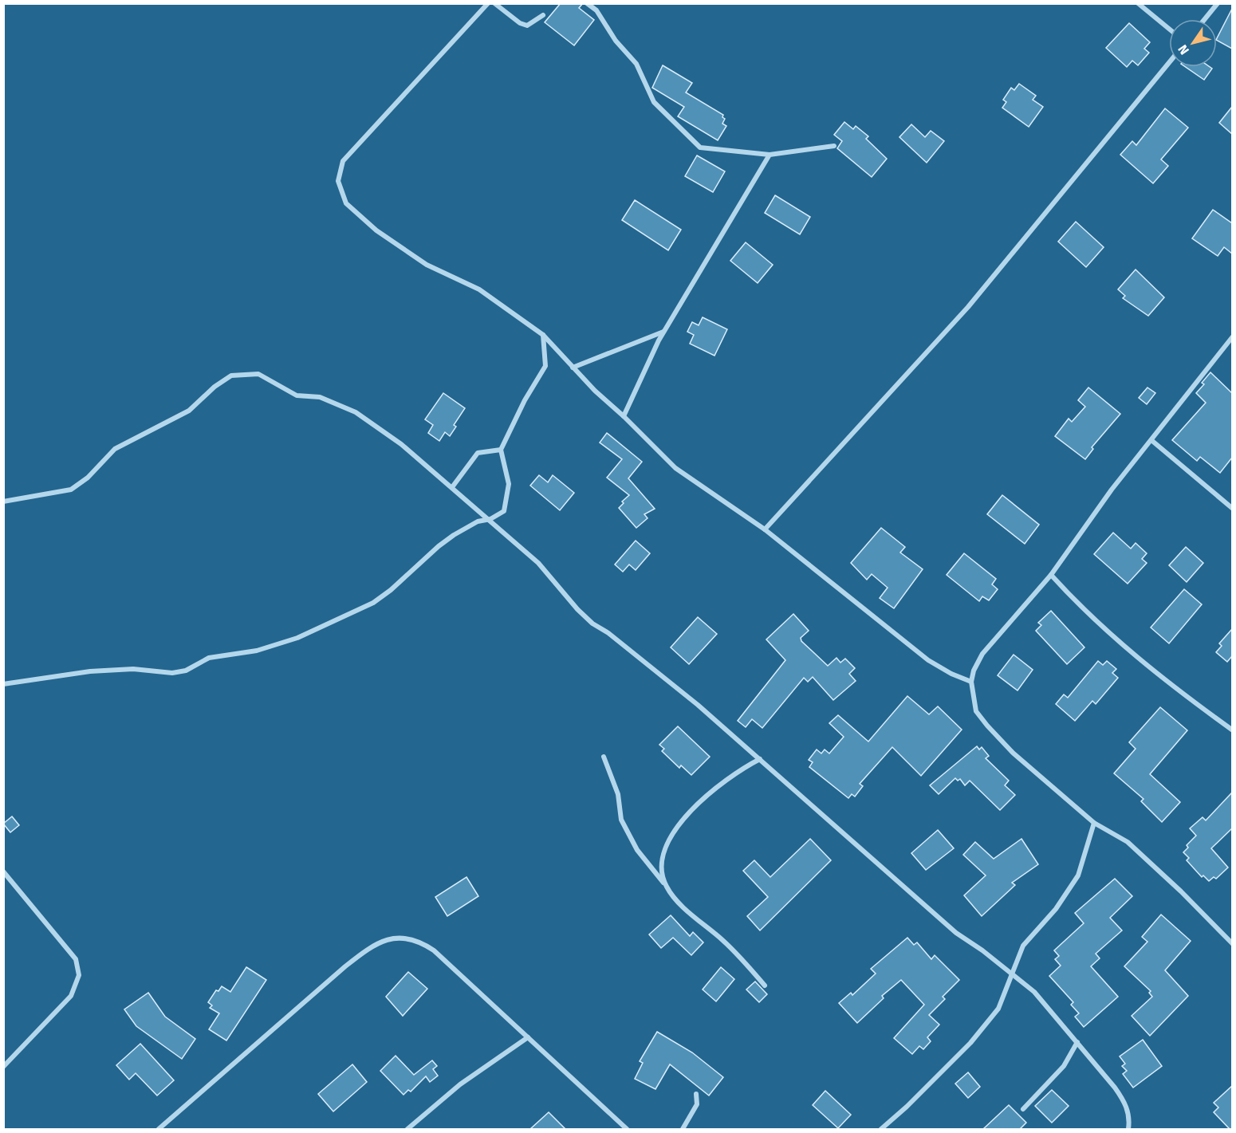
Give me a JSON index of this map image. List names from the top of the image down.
{
  "north": "bottom left"
}
